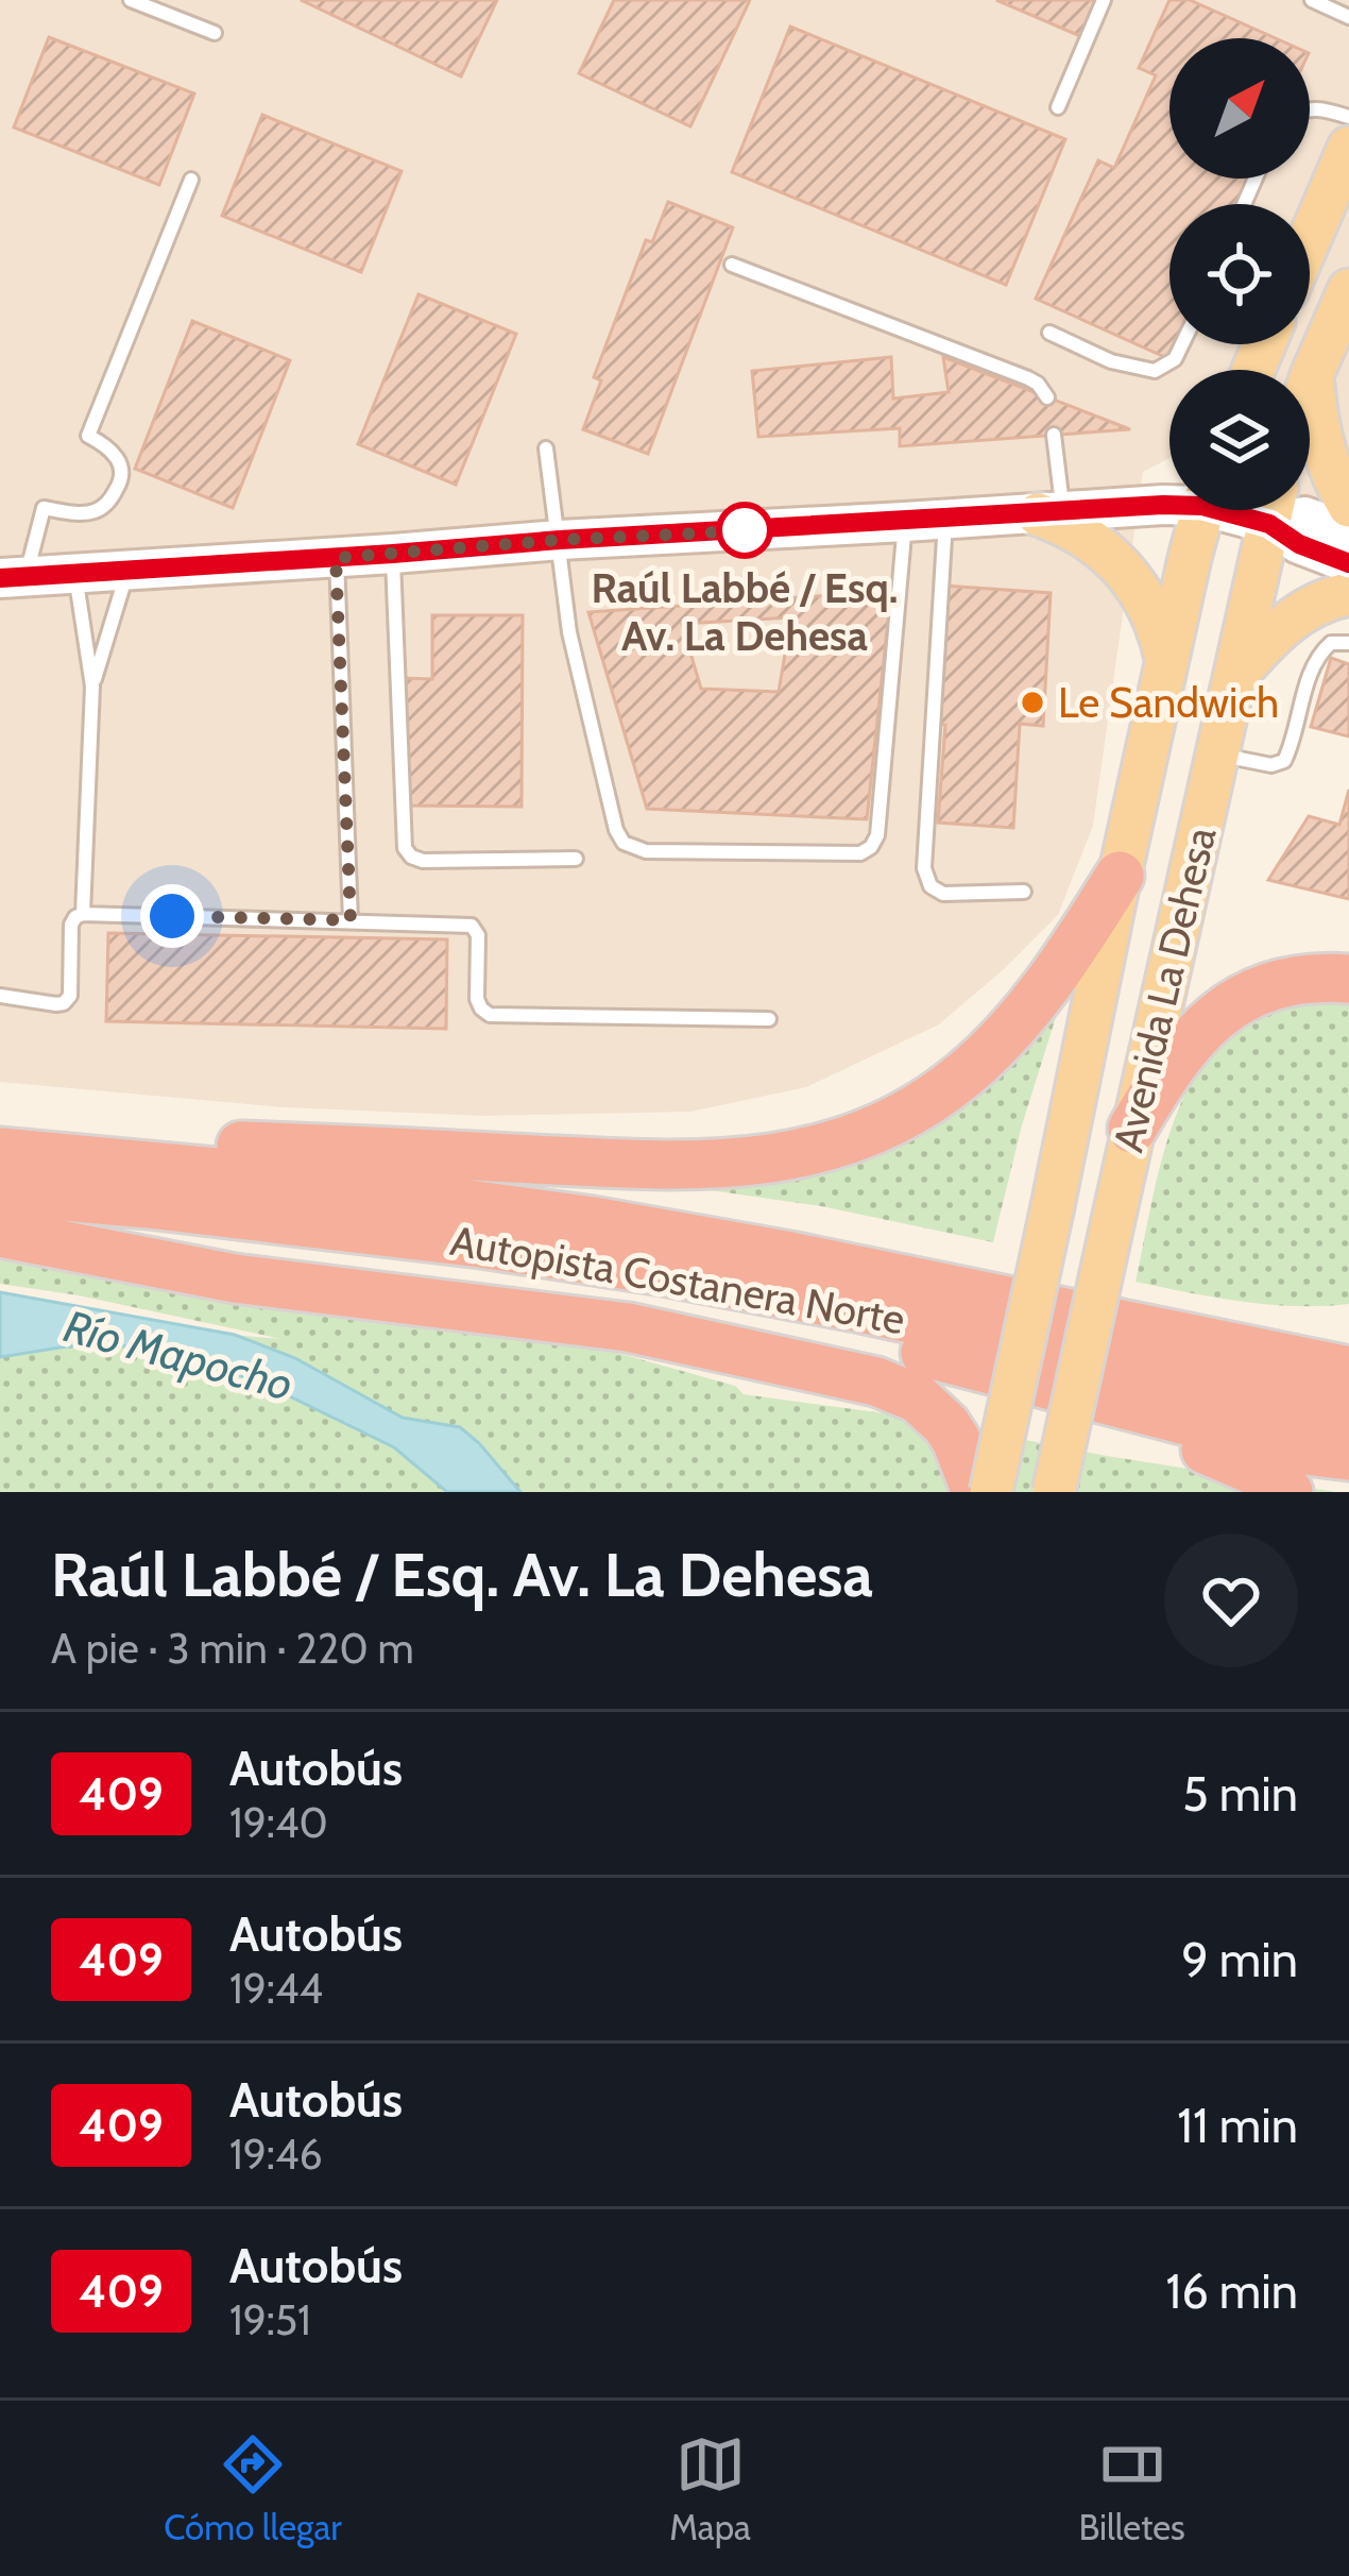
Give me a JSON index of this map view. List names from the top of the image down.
{
  "streets": {
    "highway": ["Autopista Costanera Norte"],
    "main road": ["Avenida La Dehesa"]
  },
  "water": ["Río Mapocho"],
  "places": ["Raúl Labbé / Esq. Av. La Dehesa", "Le Sandwich"],
  "lines": ["bus line 409"],
  "north": "top right",
  "page": {
    "heading": ["Raúl Labbé / Esq. Av. La Dehesa", "A pie · 3 min · 220 m"],
    "list": [
      {
        "mark": "409",
        "name": "Autobús",
        "note": "19:40",
        "value": "5 min"
      },
      {
        "mark": "409",
        "name": "Autobús",
        "note": "19:44",
        "value": "9 min"
      },
      {
        "mark": "409",
        "name": "Autobús",
        "note": "19:46",
        "value": "11 min"
      },
      {
        "mark": "409",
        "name": "Autobús",
        "note": "19:51",
        "value": "16 min"
      }
    ],
    "tabs": ["Cómo llegar", "Mapa", "Billetes"]
  }
}
